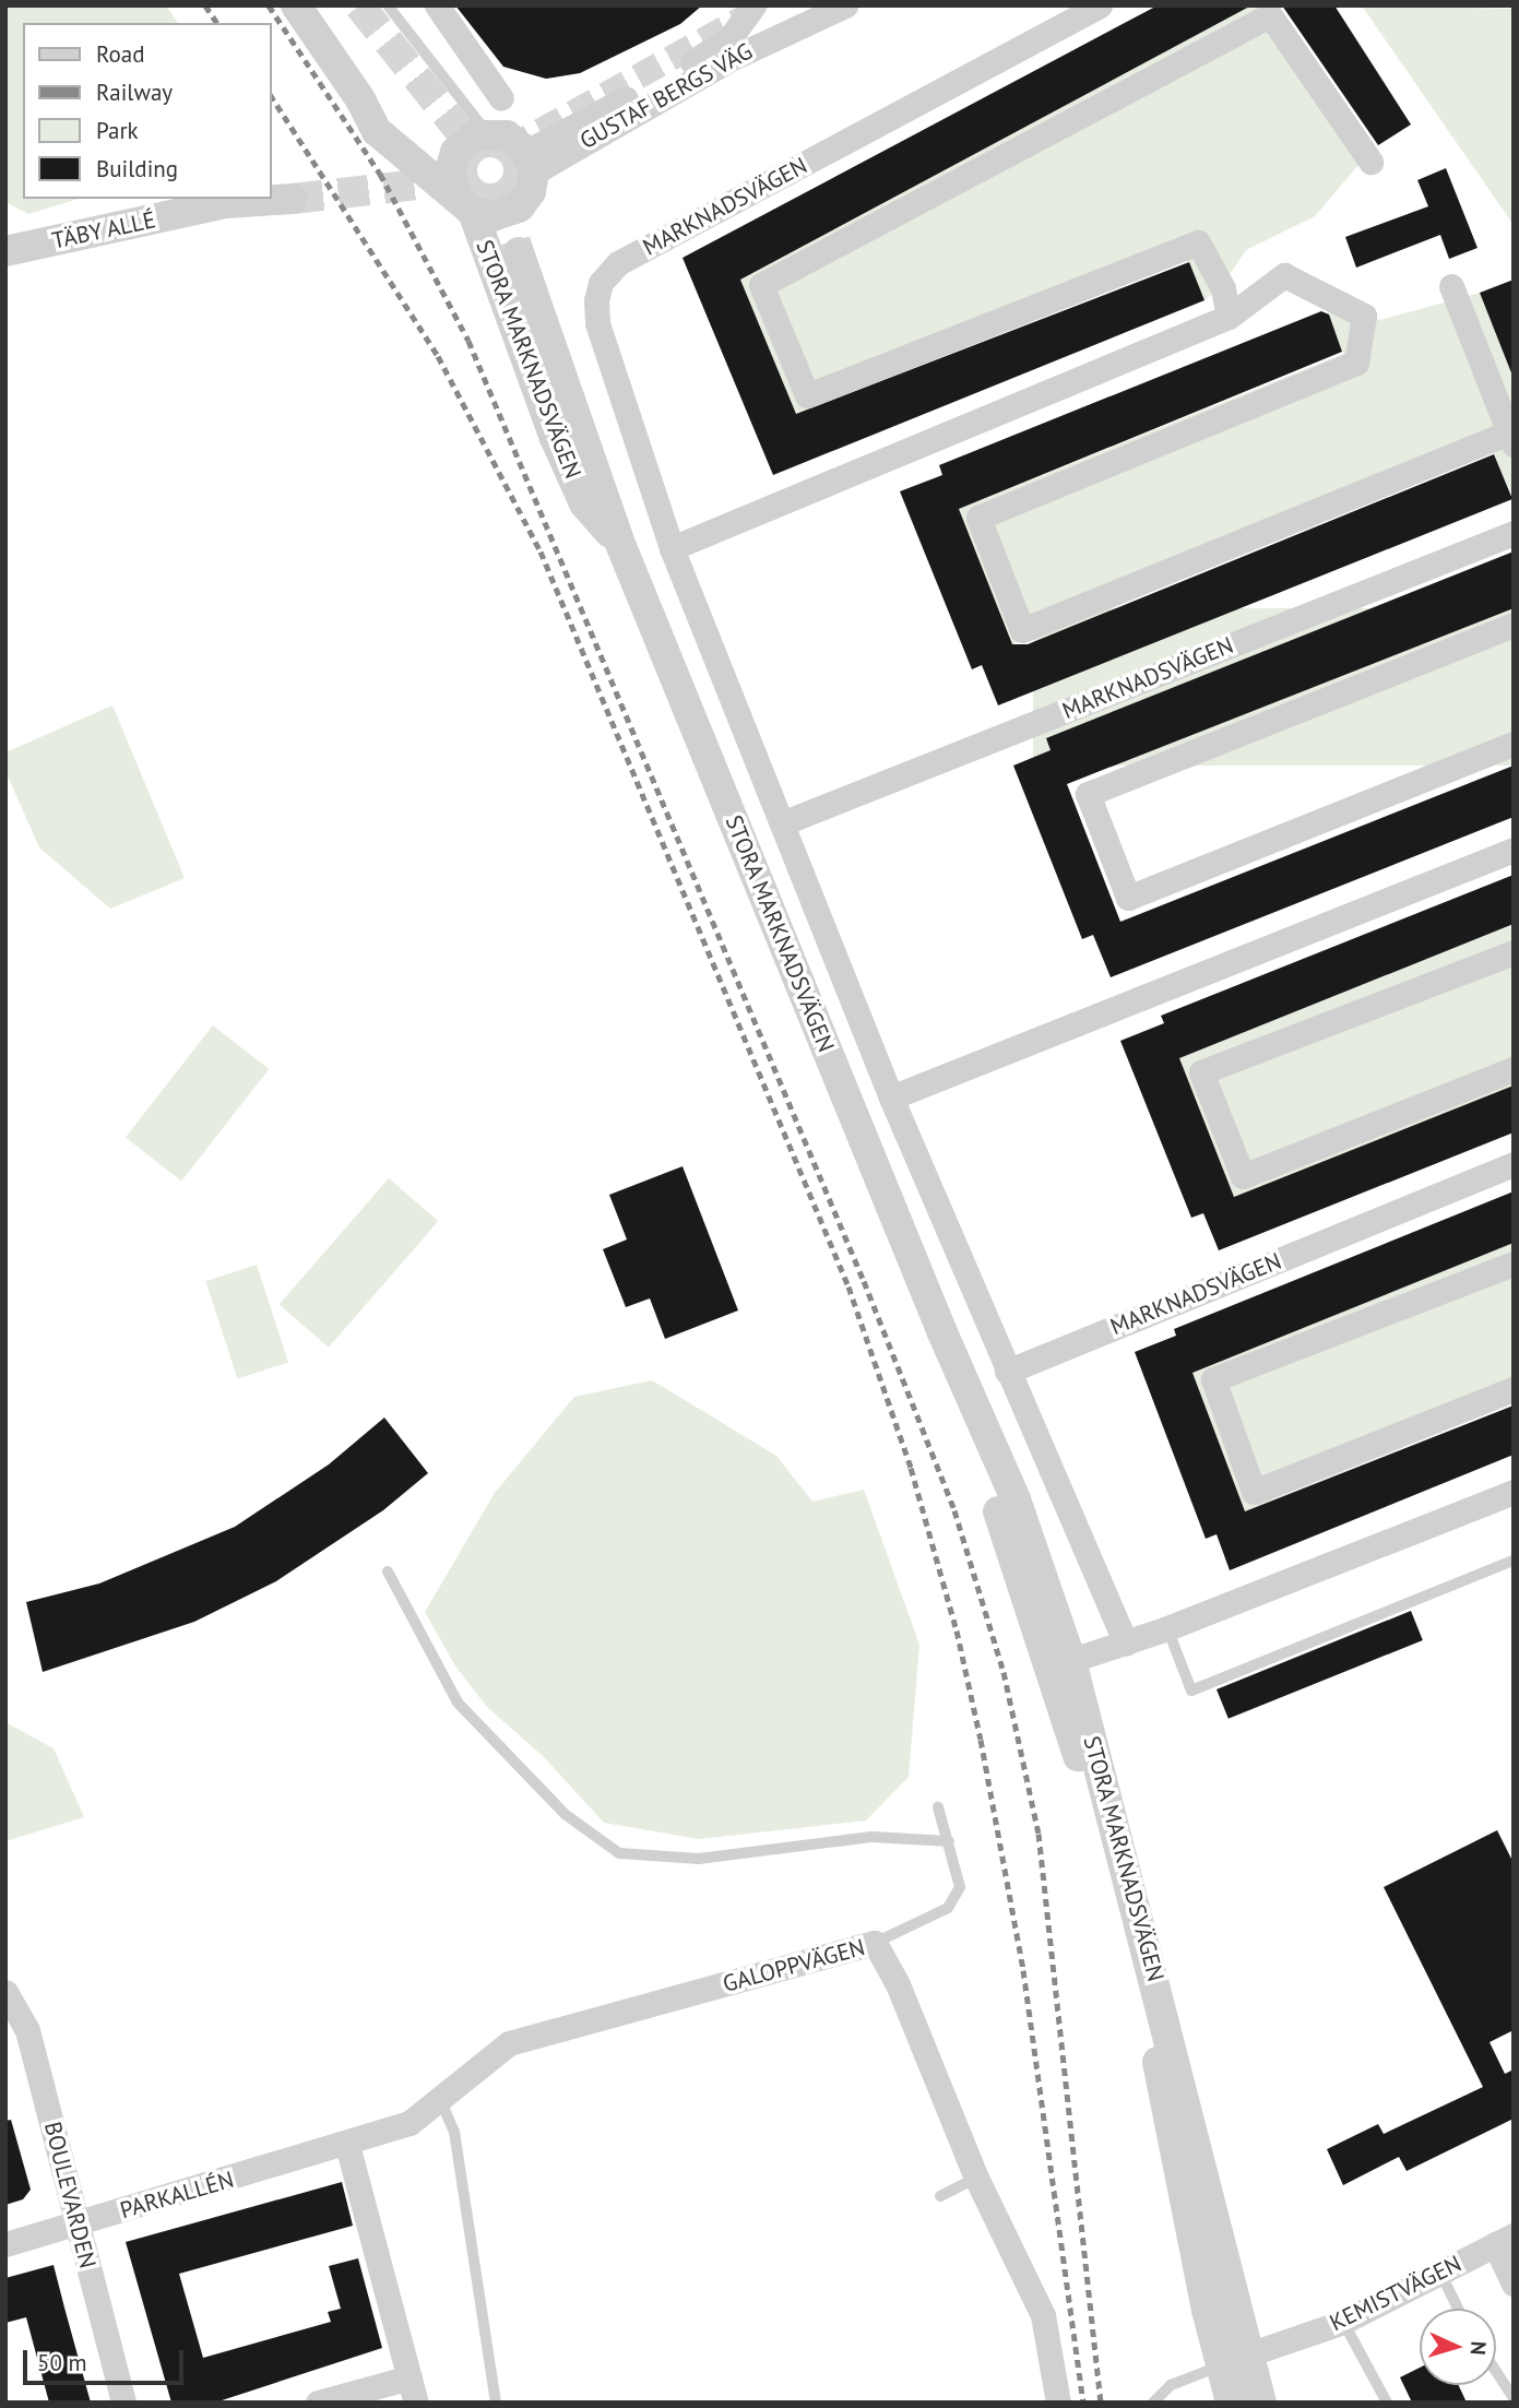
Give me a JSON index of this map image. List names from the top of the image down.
{
  "streets": {
    "street": [
      "GUSTAF BERGS VÄG",
      "MARKNADSVÄGEN",
      "TÄBY ALLÉ",
      "STORA MARKNADSVÄGEN",
      "GALOPPVÄGEN",
      "BOULEVARDEN",
      "PARKALLÉN",
      "KEMISTVÄGEN"
    ]
  },
  "crossings": [
    ["GUSTAF BERGS VÄG", "STORA MARKNADSVÄGEN"],
    ["STORA MARKNADSVÄGEN", "KEMISTVÄGEN"],
    ["GALOPPVÄGEN", "PARKALLÉN"],
    ["BOULEVARDEN", "PARKALLÉN"]
  ],
  "legend": [
    "Road",
    "Railway",
    "Park",
    "Building"
  ],
  "scale_bar": "50 m",
  "north": "right"
}
